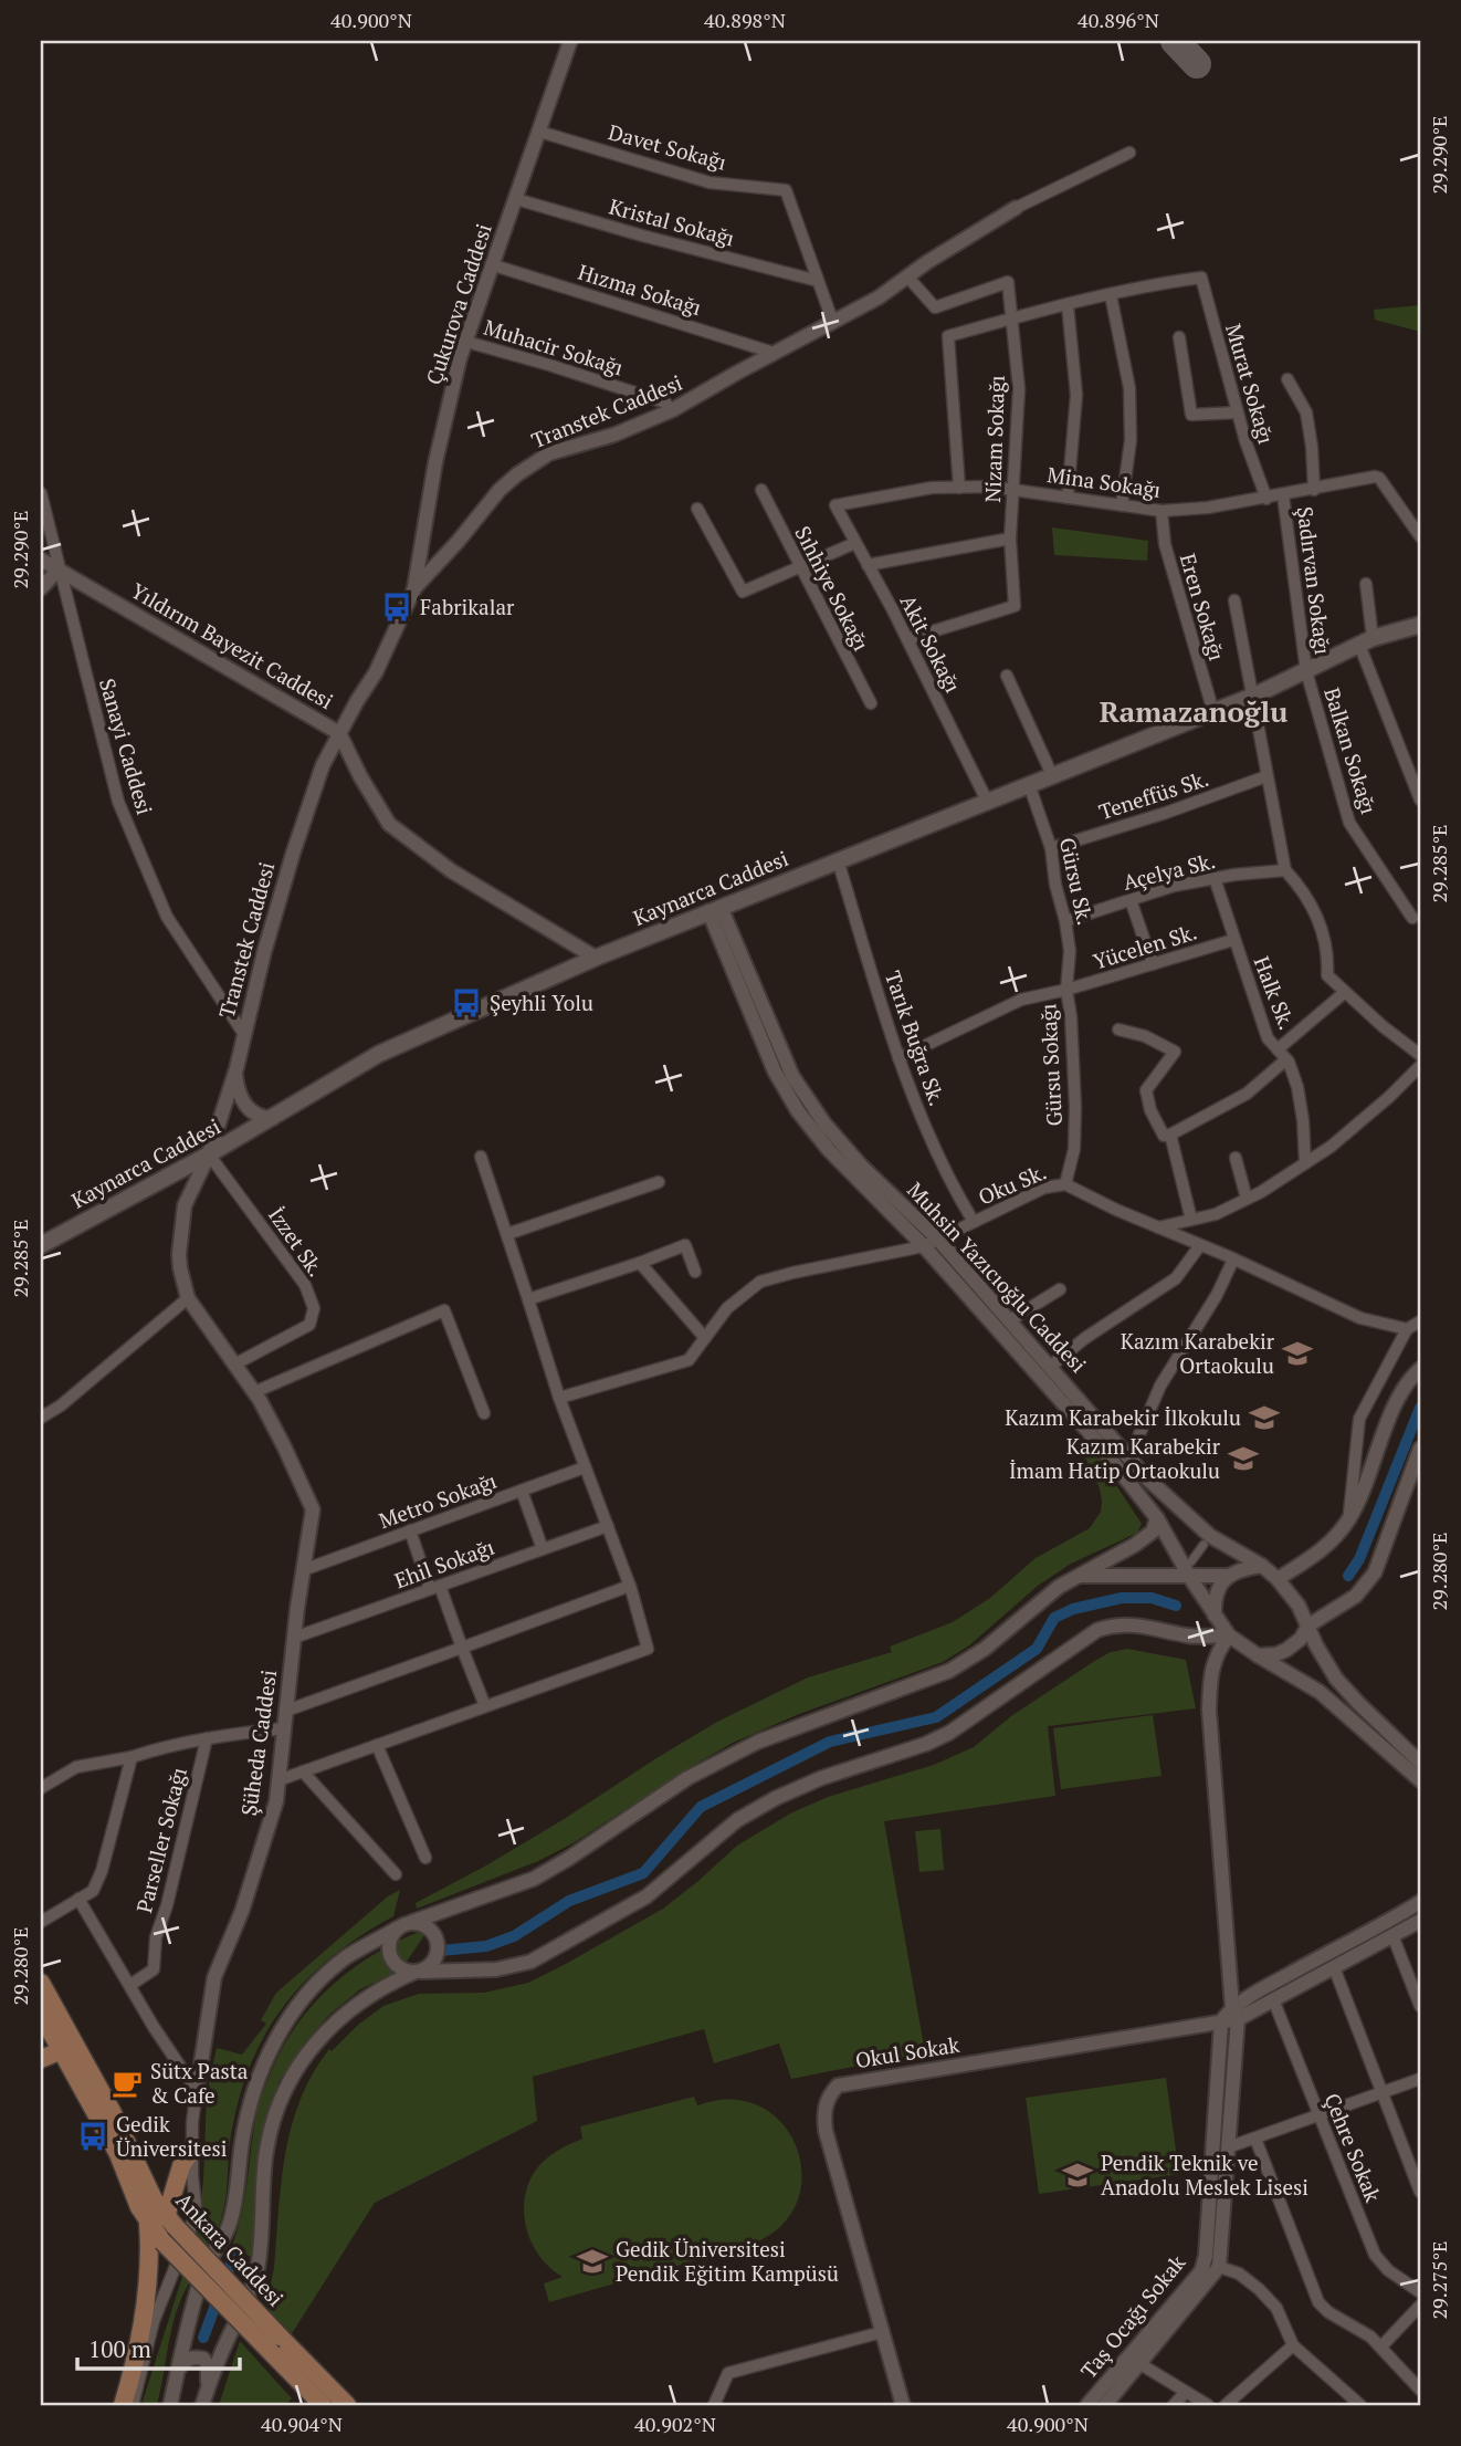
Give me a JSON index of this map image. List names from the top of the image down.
{
  "streets": {
    "main road": ["Kaynarca Caddesi", "Ankara Caddesi"],
    "street": [
      "Davet Sokağı",
      "Kristal Sokağı",
      "Hızma Sokağı",
      "Çukurova Caddesi",
      "Muhacir Sokağı",
      "Murat Sokağı",
      "Transtek Caddesi",
      "Nizam Sokağı",
      "Mina Sokağı",
      "Şadırvan Sokağı",
      "Sıhhiye Sokağı",
      "Eren Sokağı",
      "Akit Sokağı",
      "Yıldırım Bayezit Caddesi",
      "Sanayi Caddesi",
      "Balkan Sokağı",
      "Teneffüs Sk.",
      "Açelya Sk.",
      "Gürsu Sk.",
      "Yücelen Sk.",
      "Halk Sk.",
      "Tarık Buğra Sk.",
      "Gürsu Sokağı",
      "Oku Sk.",
      "İzzet Sk.",
      "Muhsin Yazıcıoğlu Caddesi",
      "Metro Sokağı",
      "Ehil Sokağı",
      "Şüheda Caddesi",
      "Parseller Sokağı",
      "Okul Sokak",
      "Çehre Sokak",
      "Taş Ocağı Sokak"
    ]
  },
  "crossings": [
    ["Davet Sokağı", "Kristal Sokağı"],
    ["Davet Sokağı", "Çukurova Caddesi"],
    ["Davet Sokağı", "Transtek Caddesi"],
    ["Kristal Sokağı", "Çukurova Caddesi"],
    ["Hızma Sokağı", "Çukurova Caddesi"],
    ["Hızma Sokağı", "Transtek Caddesi"],
    ["Çukurova Caddesi", "Muhacir Sokağı"],
    ["Çukurova Caddesi", "Transtek Caddesi"],
    ["Muhacir Sokağı", "Transtek Caddesi"],
    ["Murat Sokağı", "Mina Sokağı"],
    ["Transtek Caddesi", "Nizam Sokağı"],
    ["Transtek Caddesi", "Yıldırım Bayezit Caddesi"],
    ["Transtek Caddesi", "Sanayi Caddesi"],
    ["Transtek Caddesi", "Kaynarca Caddesi"],
    ["Transtek Caddesi", "İzzet Sk."],
    ["Transtek Caddesi", "Şüheda Caddesi"],
    ["Nizam Sokağı", "Mina Sokağı"],
    ["Nizam Sokağı", "Akit Sokağı"],
    ["Mina Sokağı", "Şadırvan Sokağı"],
    ["Mina Sokağı", "Eren Sokağı"],
    ["Mina Sokağı", "Akit Sokağı"],
    ["Şadırvan Sokağı", "Balkan Sokağı"],
    ["Şadırvan Sokağı", "Kaynarca Caddesi"],
    ["Eren Sokağı", "Kaynarca Caddesi"],
    ["Akit Sokağı", "Kaynarca Caddesi"],
    ["Yıldırım Bayezit Caddesi", "Sanayi Caddesi"],
    ["Yıldırım Bayezit Caddesi", "Kaynarca Caddesi"],
    ["Balkan Sokağı", "Kaynarca Caddesi"],
    ["Teneffüs Sk.", "Gürsu Sk."],
    ["Açelya Sk.", "Gürsu Sk."],
    ["Açelya Sk.", "Halk Sk."],
    ["Gürsu Sk.", "Kaynarca Caddesi"],
    ["Gürsu Sk.", "Yücelen Sk."],
    ["Gürsu Sk.", "Gürsu Sokağı"],
    ["Kaynarca Caddesi", "Tarık Buğra Sk."],
    ["Kaynarca Caddesi", "İzzet Sk."],
    ["Kaynarca Caddesi", "Muhsin Yazıcıoğlu Caddesi"],
    ["Kaynarca Caddesi", "Şüheda Caddesi"],
    ["Yücelen Sk.", "Halk Sk."],
    ["Yücelen Sk.", "Tarık Buğra Sk."],
    ["Yücelen Sk.", "Gürsu Sokağı"],
    ["Tarık Buğra Sk.", "Oku Sk."],
    ["Gürsu Sokağı", "Oku Sk."],
    ["Oku Sk.", "Muhsin Yazıcıoğlu Caddesi"],
    ["İzzet Sk.", "Şüheda Caddesi"],
    ["Metro Sokağı", "Şüheda Caddesi"],
    ["Ehil Sokağı", "Şüheda Caddesi"],
    ["Okul Sokak", "Taş Ocağı Sokak"]
  ],
  "districts": ["Ramazanoğlu"],
  "places": {
    "bus stop": ["Fabrikalar", "Şeyhli Yolu", "Gedik Üniversitesi"],
    "school or university": [
      "Kazım Karabekir Ortaokulu",
      "Kazım Karabekir İlkokulu",
      "Kazım Karabekir İmam Hatip Ortaokulu",
      "Pendik Teknik ve Anadolu Meslek Lisesi",
      "Gedik Üniversitesi Pendik Eğitim Kampüsü"
    ],
    "cafe": ["Sütx Pasta & Cafe"]
  },
  "scale_bar": "100 m",
  "coordinates": [
    "40.900°N",
    "40.898°N",
    "40.896°N",
    "29.290°E",
    "29.285°E",
    "29.280°E",
    "29.275°E",
    "40.904°N",
    "40.902°N"
  ]
}
